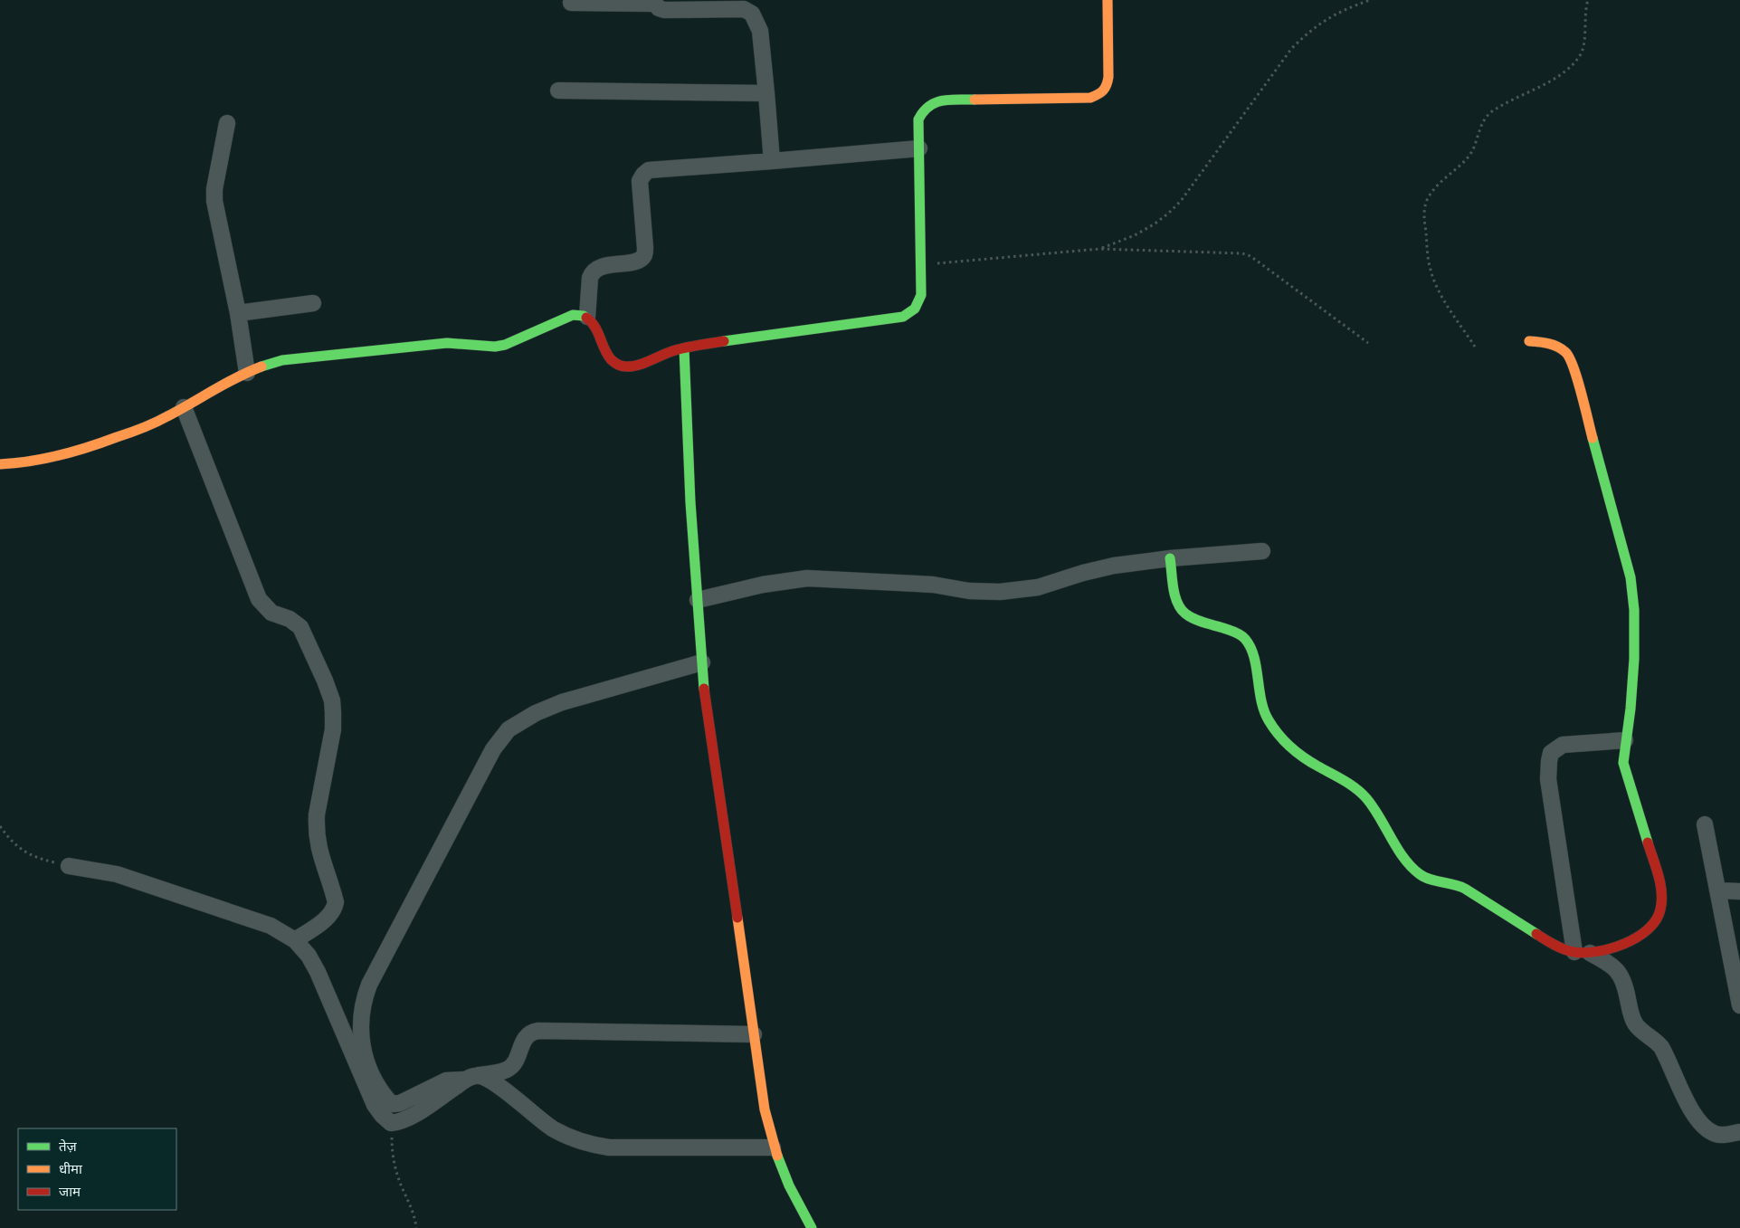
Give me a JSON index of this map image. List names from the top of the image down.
{
  "legend": ["तेज़", "धीमा", "जाम"]
}
